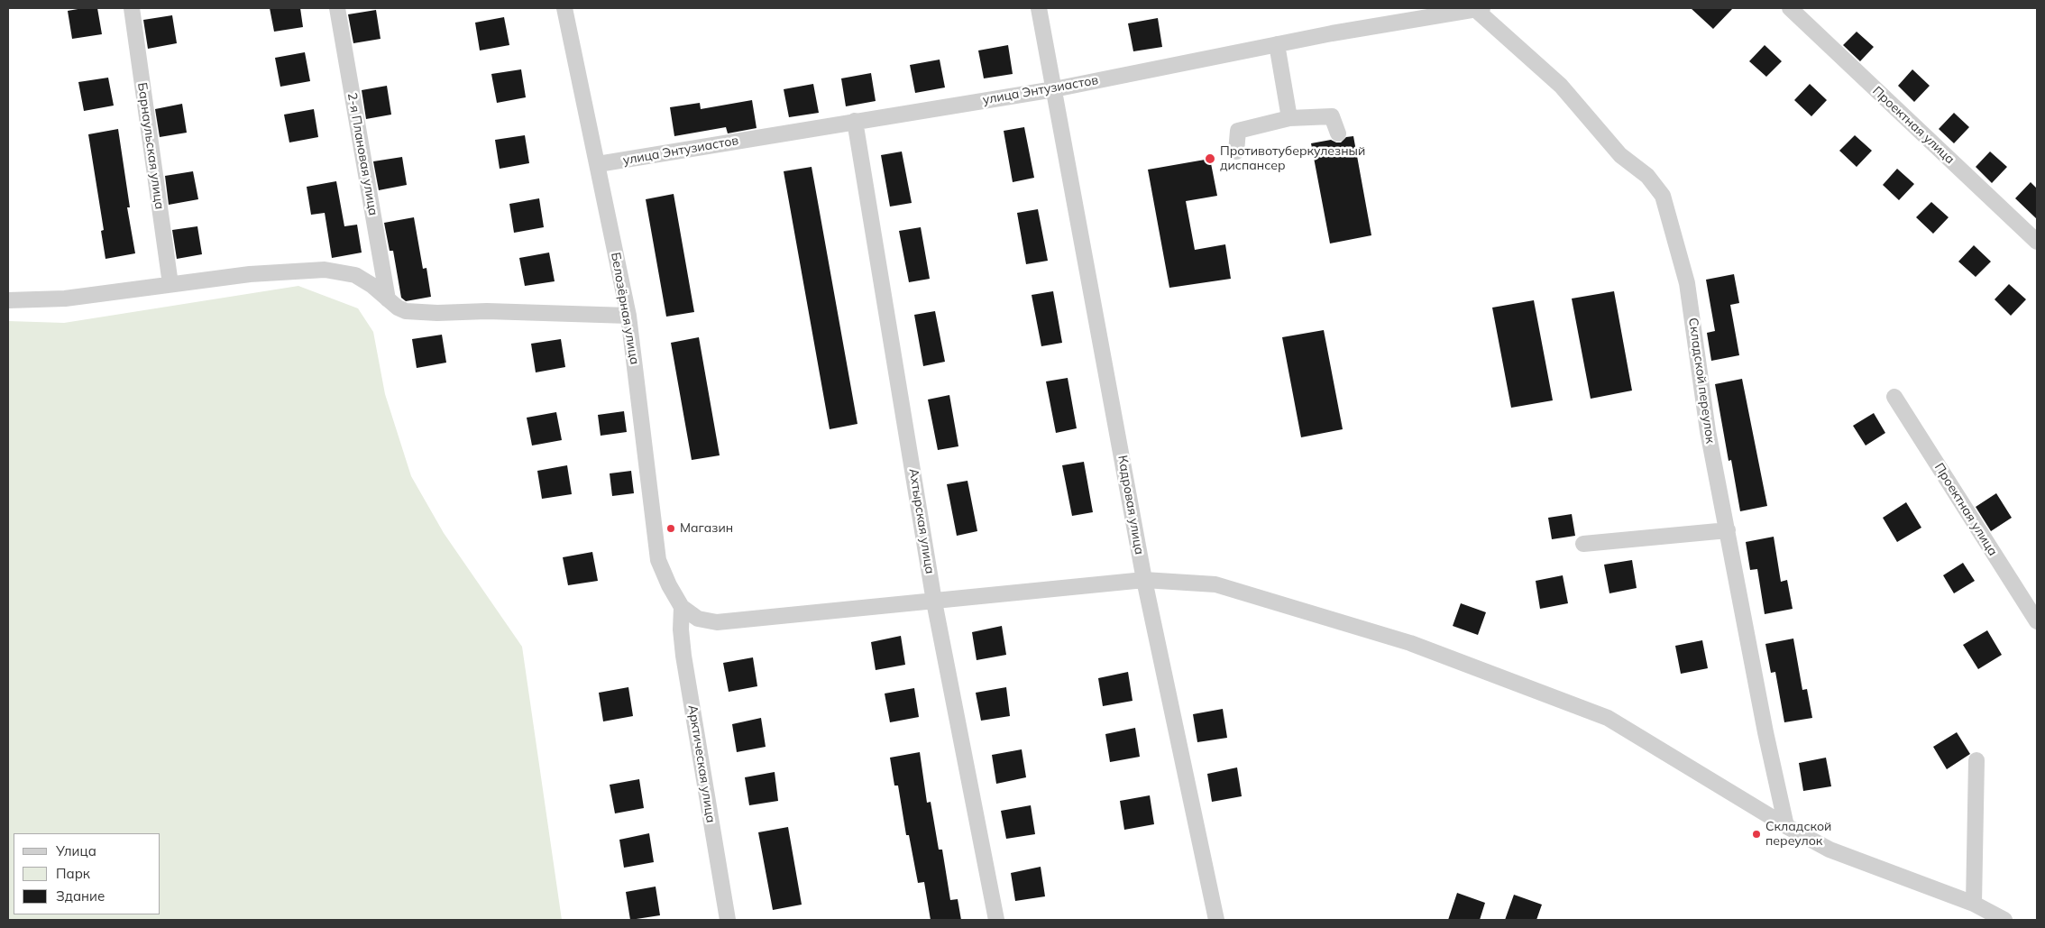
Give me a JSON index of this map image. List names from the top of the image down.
{
  "streets": {
    "street": [
      "улица Энтузиастов",
      "Проектная улица",
      "Барнаульская улица",
      "2-я Плановая улица",
      "Белозёрная улица",
      "Складской переулок",
      "Кадровая улица",
      "Ахтырская улица",
      "Арктическая улица"
    ]
  },
  "crossings": [
    ["улица Энтузиастов", "Белозёрная улица"],
    ["улица Энтузиастов", "Складской переулок"],
    ["улица Энтузиастов", "Кадровая улица"],
    ["улица Энтузиастов", "Ахтырская улица"],
    ["Белозёрная улица", "Арктическая улица"]
  ],
  "places": ["Противотуберкулезный диспансер", "Магазин", "Складской переулок"],
  "legend": ["Улица", "Парк", "Здание"]
}
